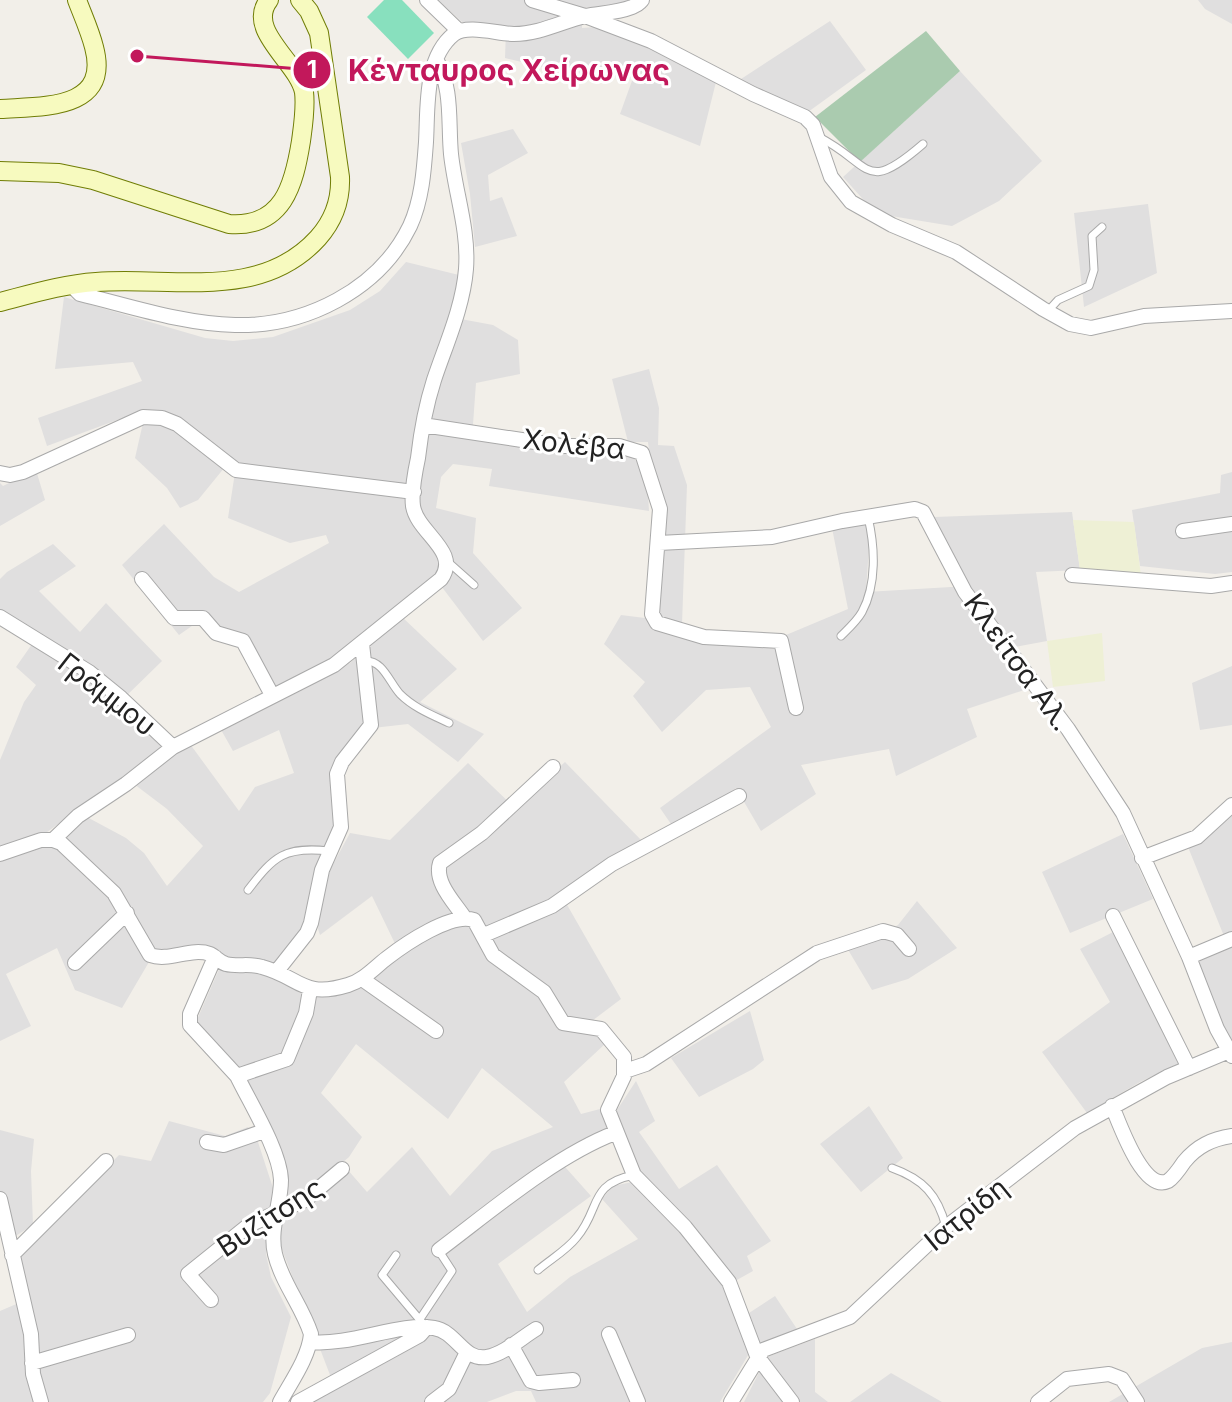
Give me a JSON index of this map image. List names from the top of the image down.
{
  "streets": {
    "street": [
      "Χολέβα",
      "Κλείτσα Αλ.",
      "Γράμμου",
      "Ιατρίδη",
      "Βυζίτσης"
    ]
  },
  "crossings": [
    ["Χολέβα", "Κλείτσα Αλ."],
    ["Κλείτσα Αλ.", "Ιατρίδη"]
  ],
  "places": ["Κένταυρος Χείρωνας"]
}
